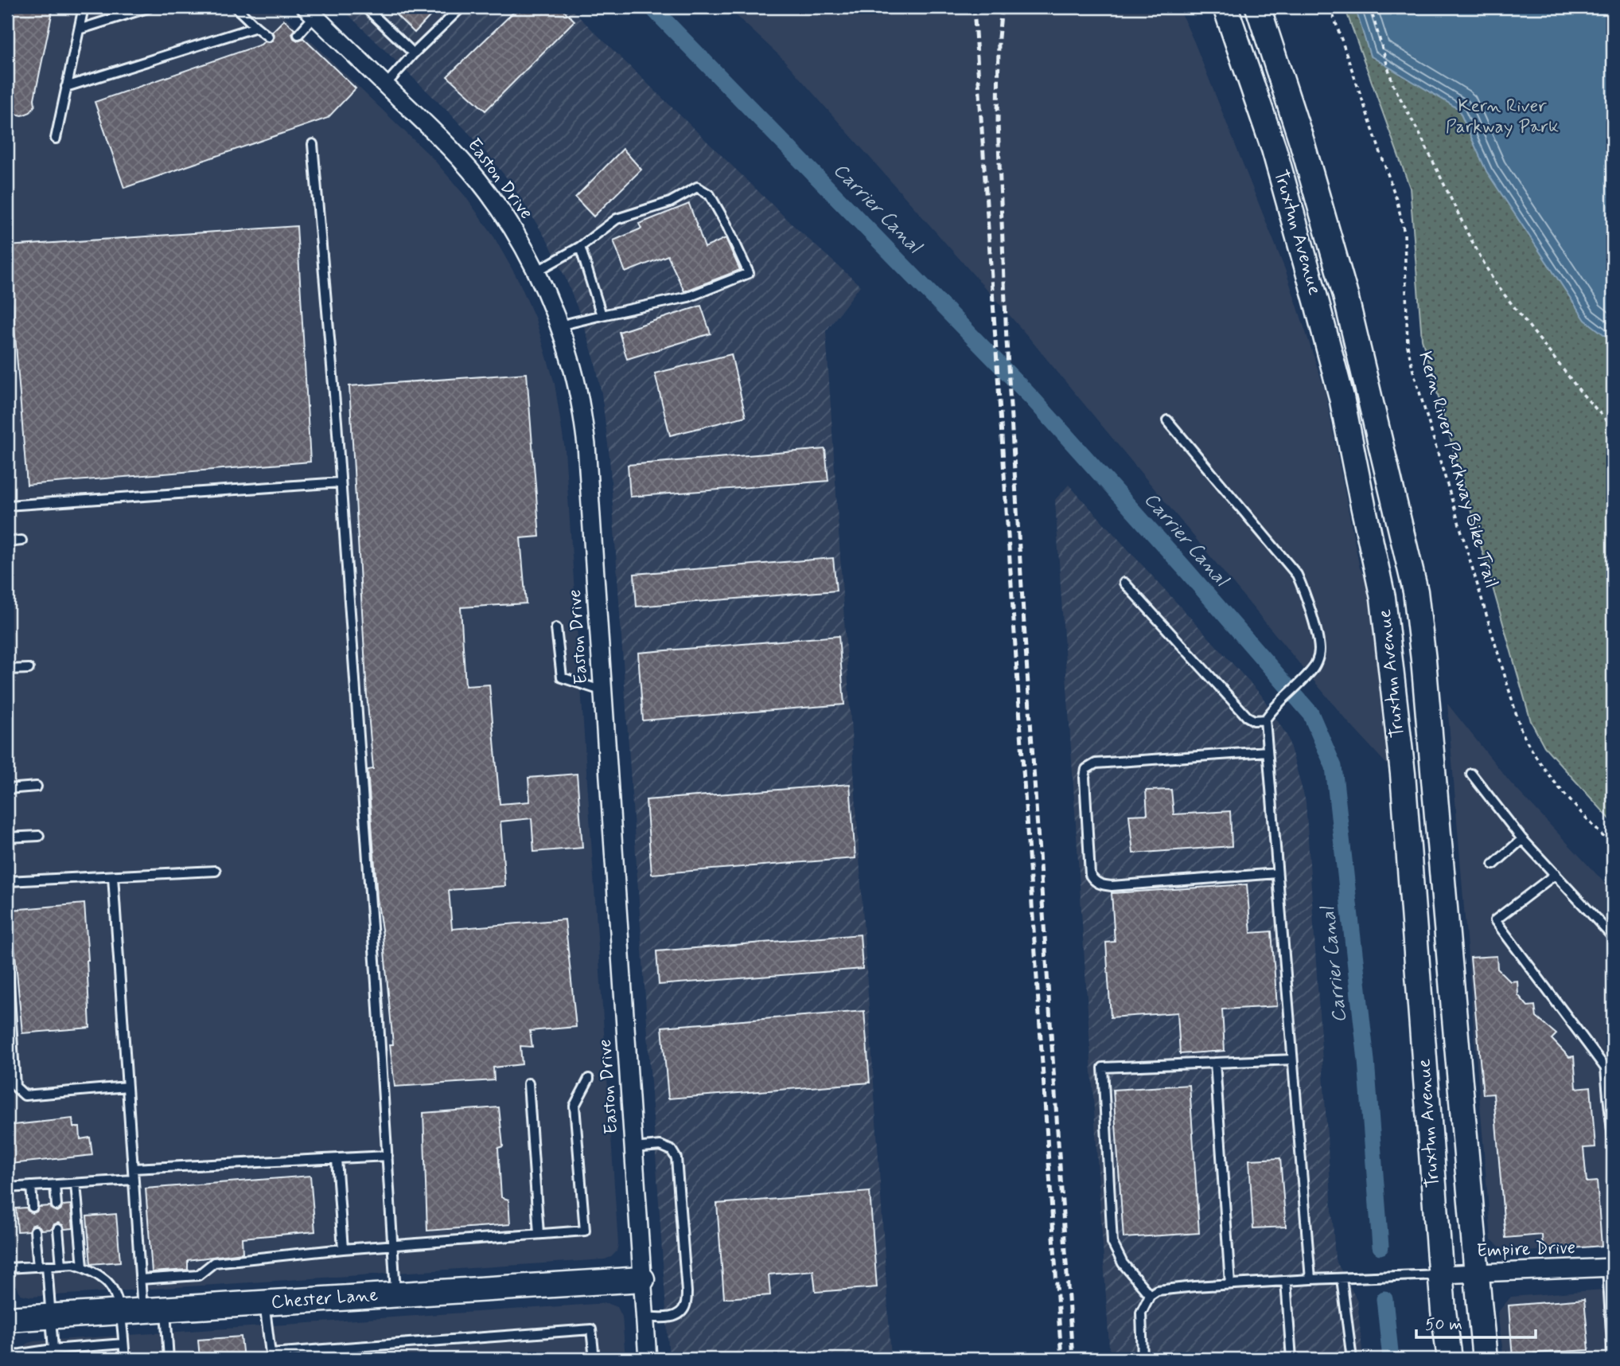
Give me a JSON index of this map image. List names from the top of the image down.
{
  "streets": {
    "main road": ["Truxtun Avenue", "Chester Lane"],
    "street": ["Easton Drive", "Empire Drive"],
    "path": ["Kern River Parkway Bike Trail"]
  },
  "crossings": [
    ["Easton Drive", "Chester Lane"],
    ["Truxtun Avenue", "Empire Drive"]
  ],
  "water": ["Carrier Canal"],
  "parks": ["Kern River Parkway Park"],
  "scale_bar": "50 m"
}
